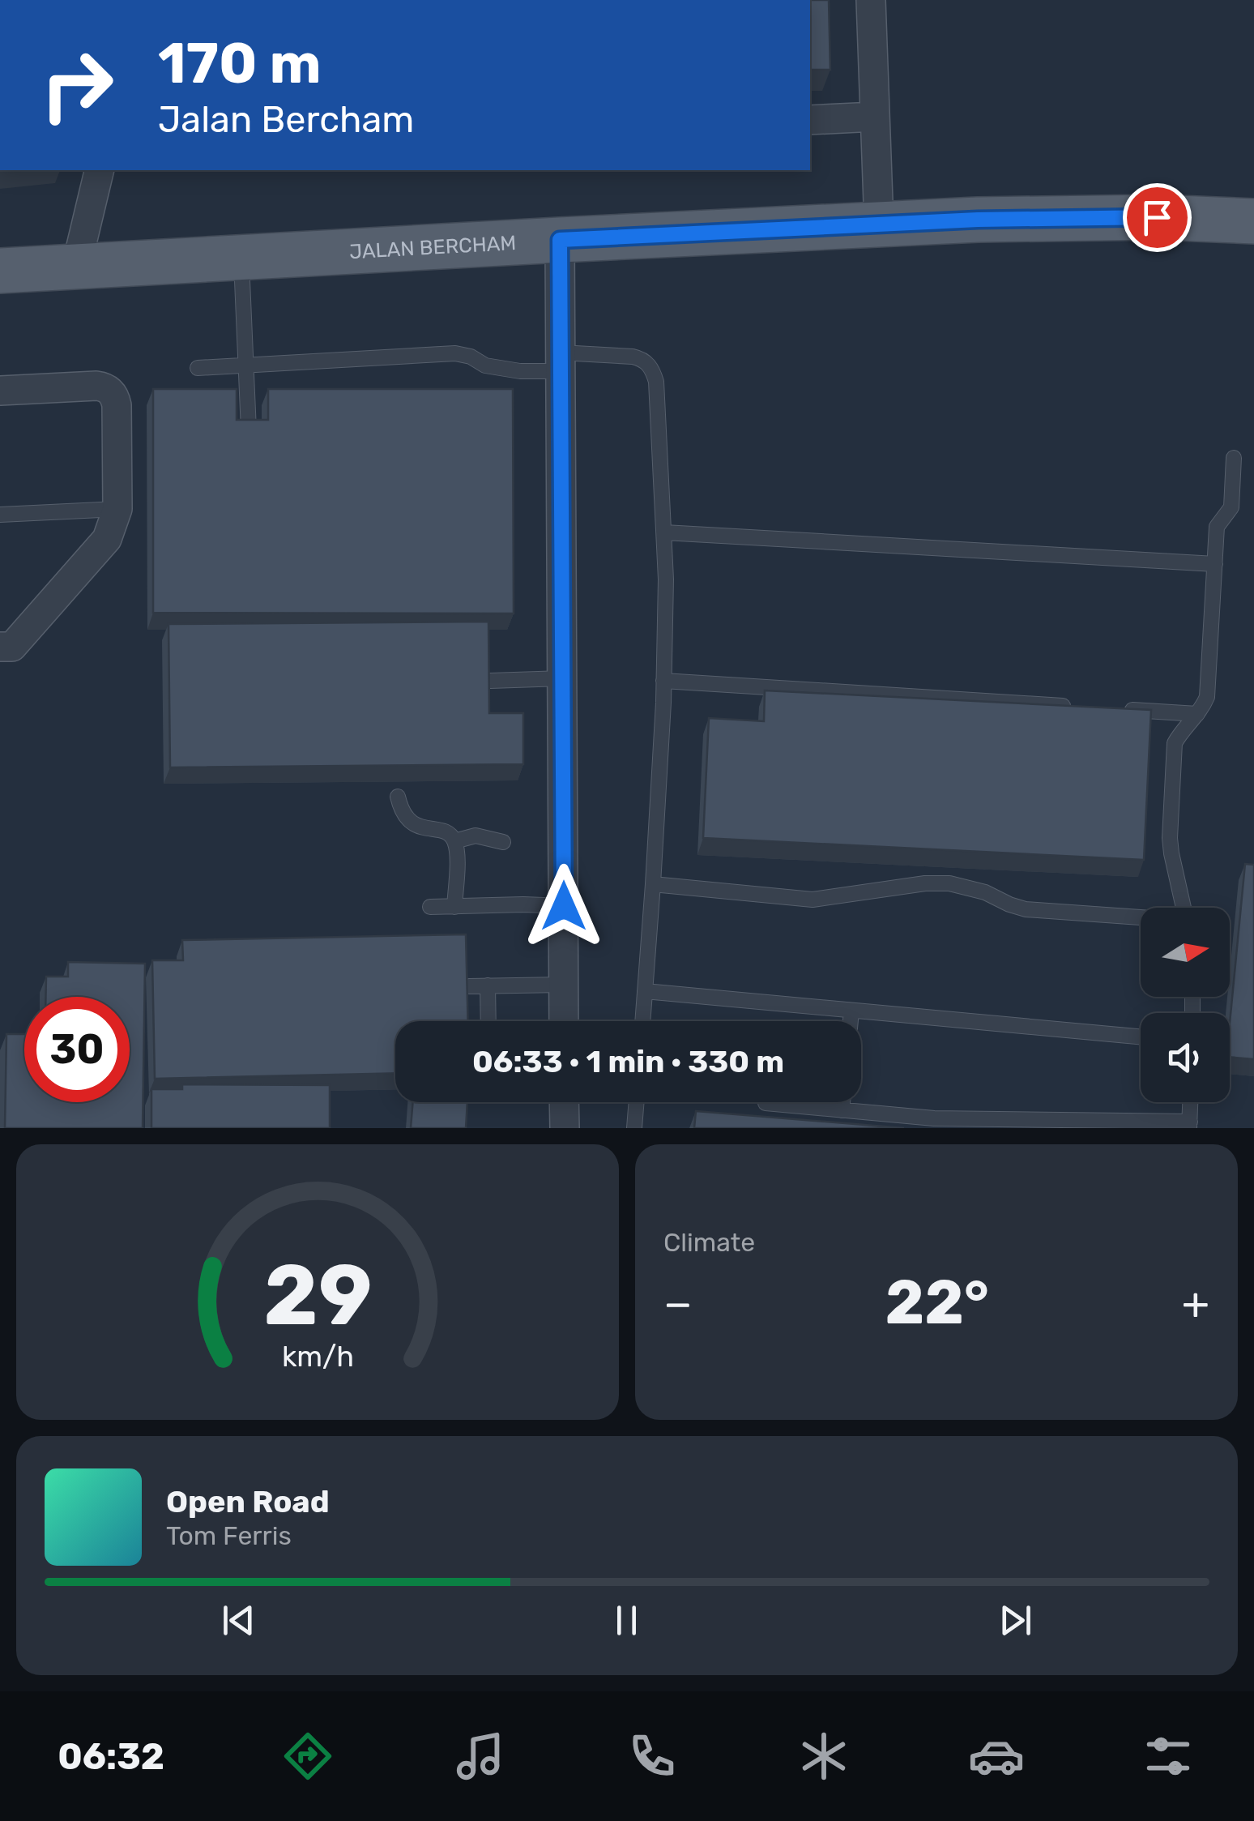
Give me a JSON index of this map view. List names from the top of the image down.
{
  "streets": {
    "main road": ["JALAN BERCHAM"]
  },
  "north": "right",
  "page": {
    "turn": ["170 m", "Jalan Bercham"],
    "limit": "30",
    "trip": "06:33 · 1 min · 330 m",
    "tile": "Climate",
    "heat": ["−", "22°", "+"],
    "song": ["Open Road", "Tom Ferris"],
    "tabs": "06:32",
    "gauge": ["29", "km/h"]
  }
}
